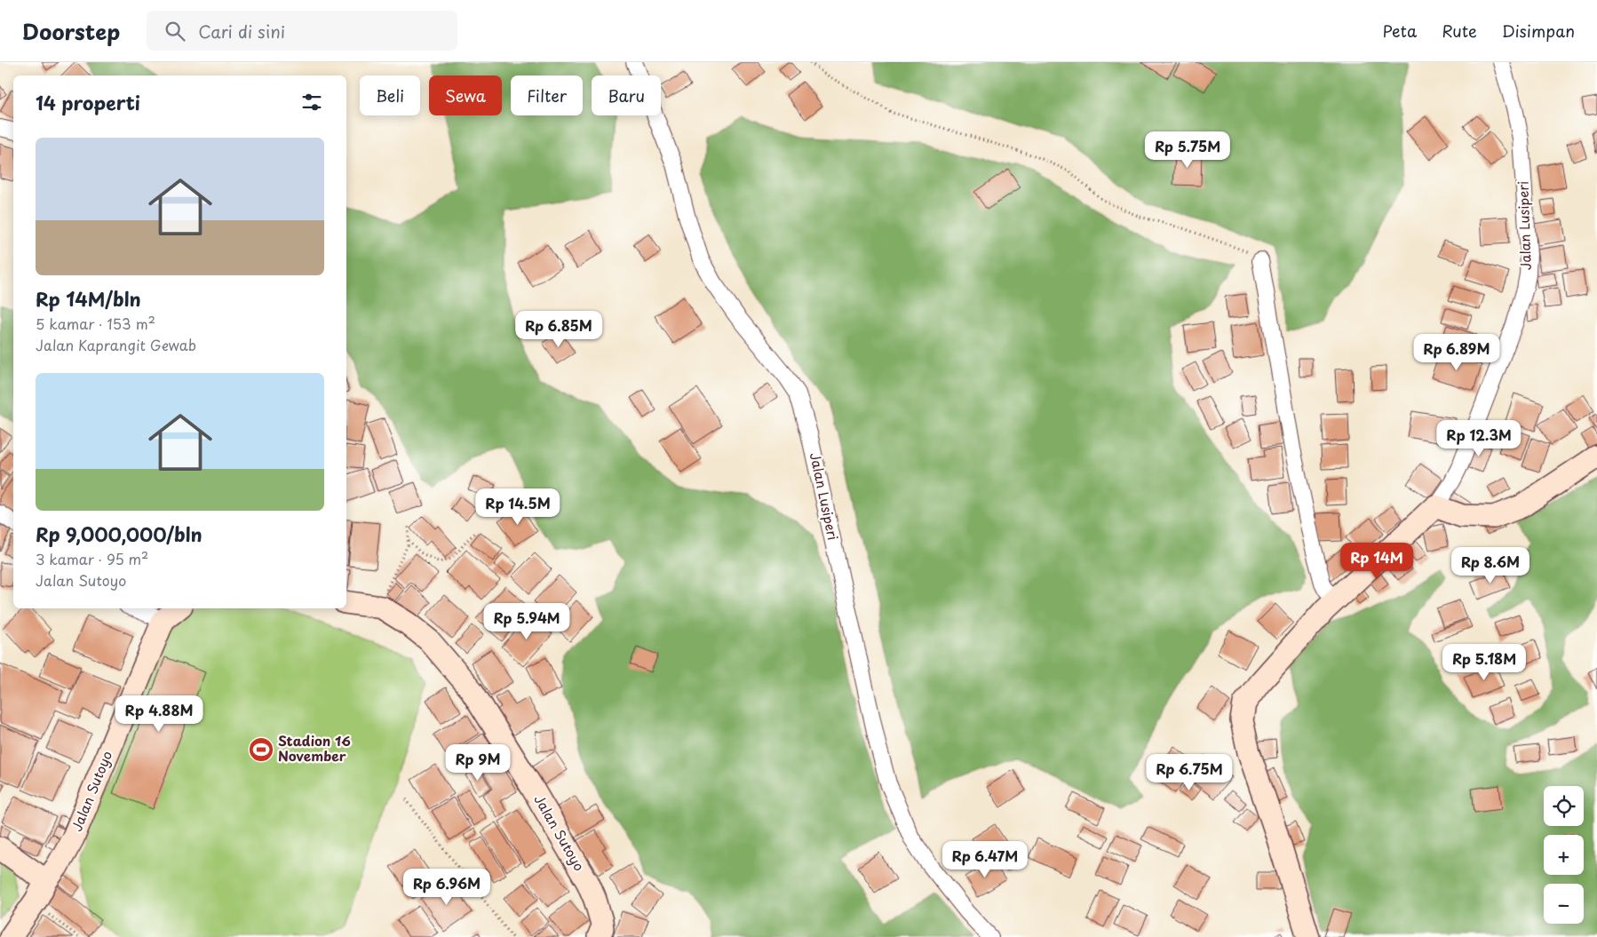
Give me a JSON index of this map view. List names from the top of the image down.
{
  "streets": {
    "main road": ["Jalan Sutoyo"],
    "street": ["Jalan Lusiperi"]
  },
  "places": {
    "sports": ["Stadion 16 November"]
  },
  "page": {
    "header": "Doorstep",
    "search": "Cari di sini",
    "nav": ["Peta", "Rute", "Disimpan"],
    "chip": [
      "Beli",
      "Sewa",
      "Filter",
      "Baru"
    ],
    "heading": "14 properti",
    "list": [
      {
        "name": "Rp 14M/bln",
        "note": "5 kamar · 153 m² · Jalan Kaprangit Gewab"
      },
      {
        "name": "Rp 9,000,000/bln",
        "note": "3 kamar · 95 m² · Jalan Sutoyo"
      }
    ],
    "price": [
      "Rp 5.75M",
      "Rp 6.85M",
      "Rp 6.89M",
      "Rp 12.3M",
      "Rp 14.5M",
      "Rp 14M",
      "Rp 8.6M",
      "Rp 5.94M",
      "Rp 5.18M",
      "Rp 4.88M",
      "Rp 9M",
      "Rp 6.75M",
      "Rp 6.47M",
      "Rp 6.96M"
    ],
    "map_buttons": ["+", "−"]
  }
}
